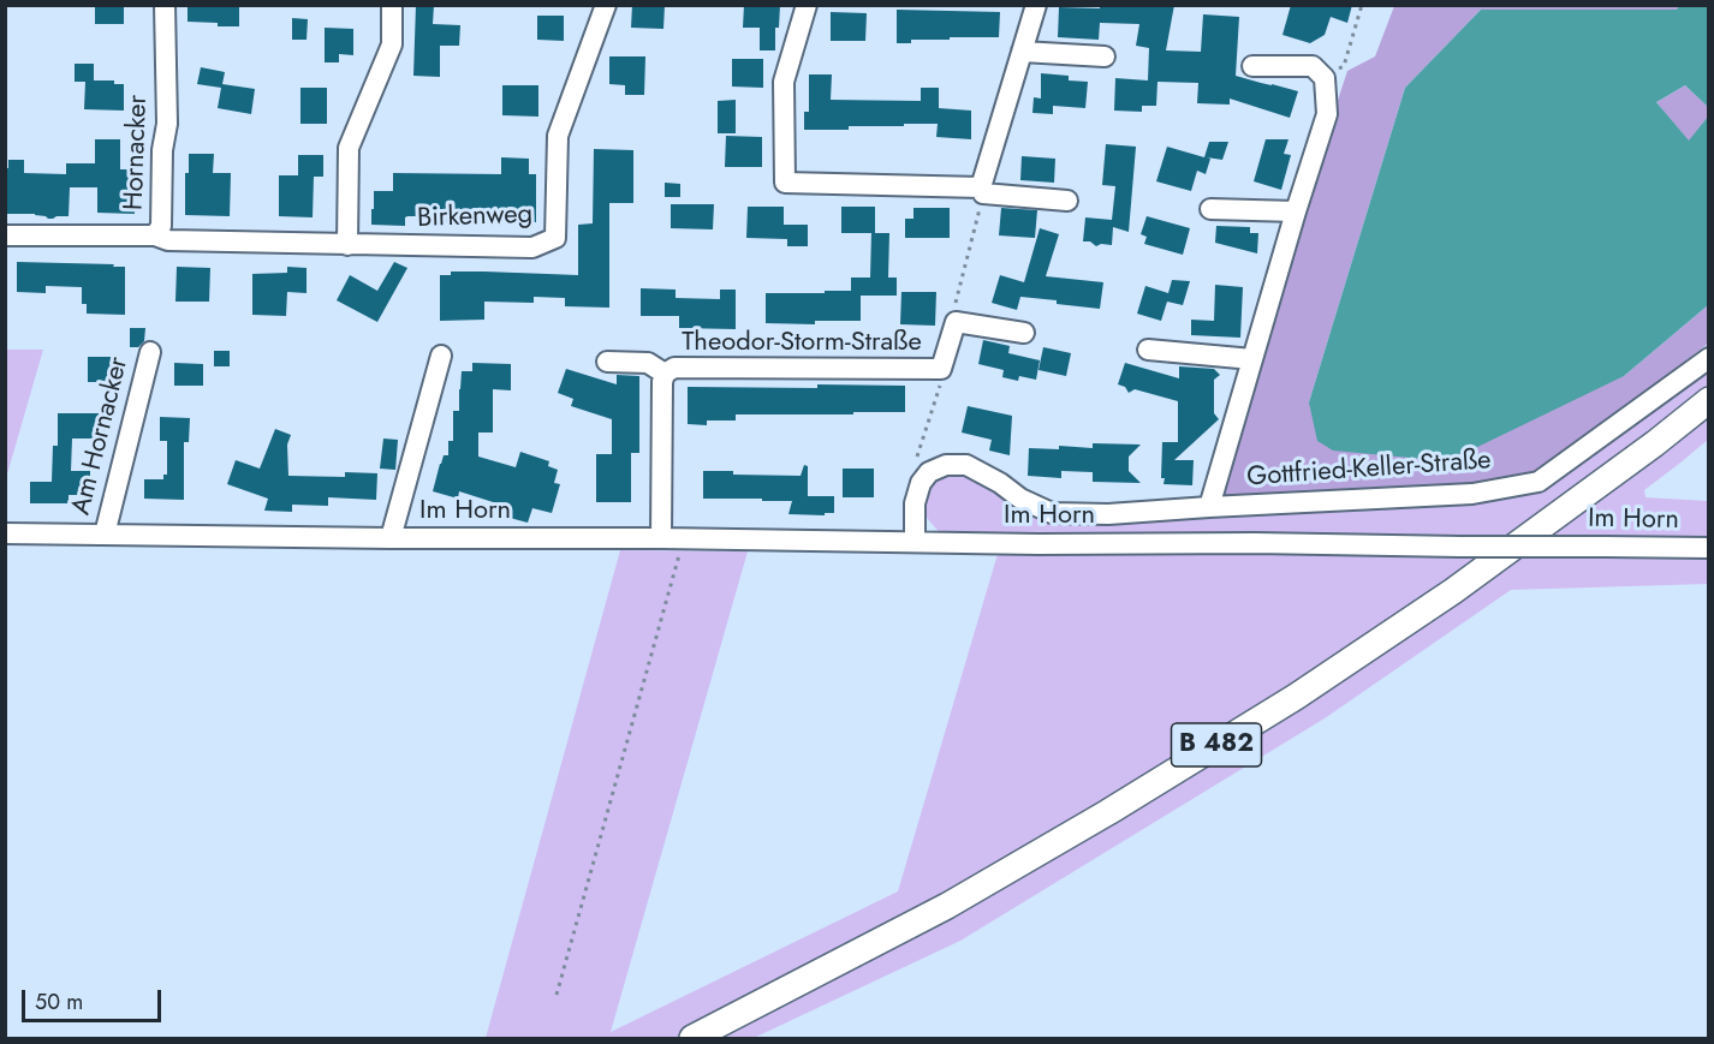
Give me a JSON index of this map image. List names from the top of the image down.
{
  "streets": {
    "main road": ["B 482"],
    "street": [
      "Hornacker",
      "Birkenweg",
      "Theodor-Storm-Straße",
      "Am Hornacker",
      "Gottfried-Keller-Straße",
      "Im Horn"
    ]
  },
  "crossings": [
    ["Hornacker", "Birkenweg"],
    ["Theodor-Storm-Straße", "Im Horn"],
    ["Am Hornacker", "Im Horn"]
  ],
  "scale_bar": "50 m"
}
